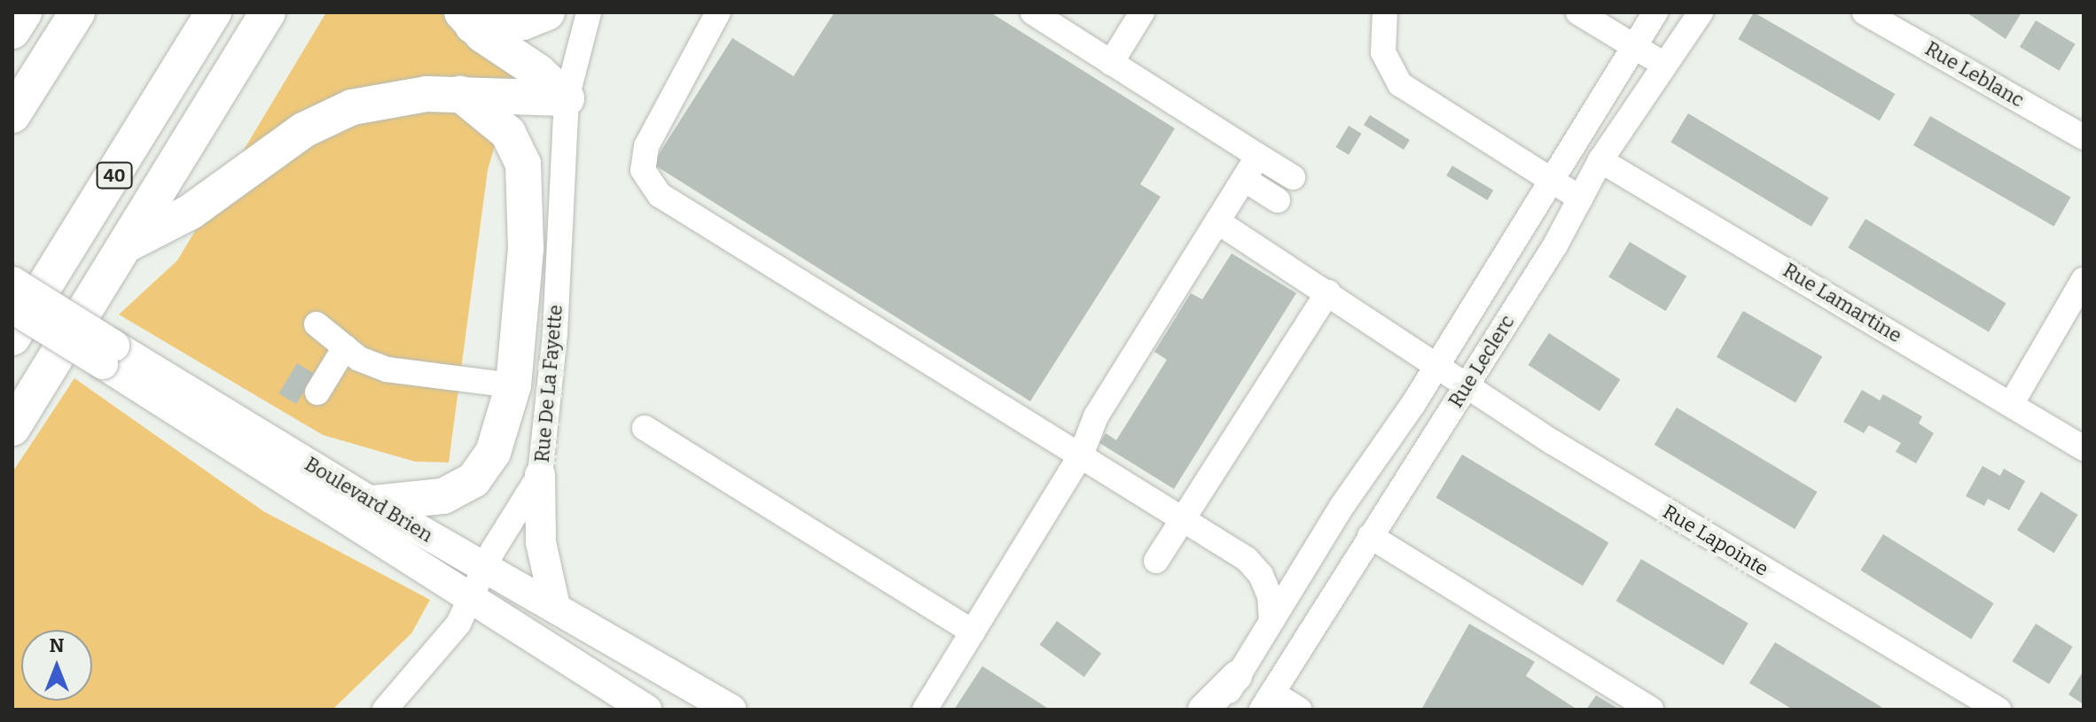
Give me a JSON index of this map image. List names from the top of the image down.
{
  "streets": {
    "highway": ["40"],
    "main road": ["Boulevard Brien"],
    "street": [
      "Rue Leblanc",
      "Rue Lamartine",
      "Rue Leclerc",
      "Rue De La Fayette",
      "Rue Lapointe"
    ]
  },
  "crossings": [
    ["Rue Lamartine", "Rue Leclerc"],
    ["Rue Leclerc", "Rue Lapointe"],
    ["Rue De La Fayette", "Boulevard Brien"]
  ],
  "north": "top"
}
